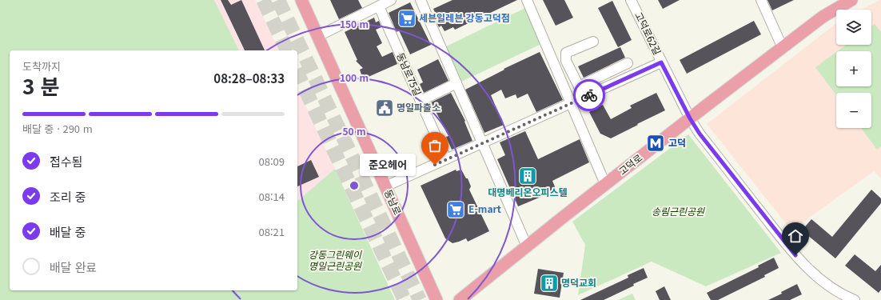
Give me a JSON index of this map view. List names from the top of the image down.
{
  "streets": {
    "main road": ["고덕로", "동남로"],
    "street": ["고덕로62길", "동남로75길"]
  },
  "crossings": [
    ["고덕로62길", "고덕로"]
  ],
  "parks": ["송림근린공원", "강동그린웨이 명일근린공원"],
  "places": {
    "supermarket": ["세븐일레븐 강동고덕점", "E-mart"],
    "public building": ["명일파출소"],
    "metro station": ["고덕"],
    "other": ["준오헤어"],
    "building": ["대명베리온오피스텔", "명덕교회"]
  },
  "page": {
    "map_buttons": ["+", "−"],
    "heading": ["3 분", "도착까지", "08:28–08:33"],
    "bar": "배달 중 · 290 m",
    "list": [
      ["접수됨", "08:09"],
      ["조리 중", "08:14"],
      ["배달 중", "08:21"],
      "배달 완료"
    ],
    "bubble": "준오헤어"
  },
  "rings": ["150 m", "100 m", "50 m"]
}
